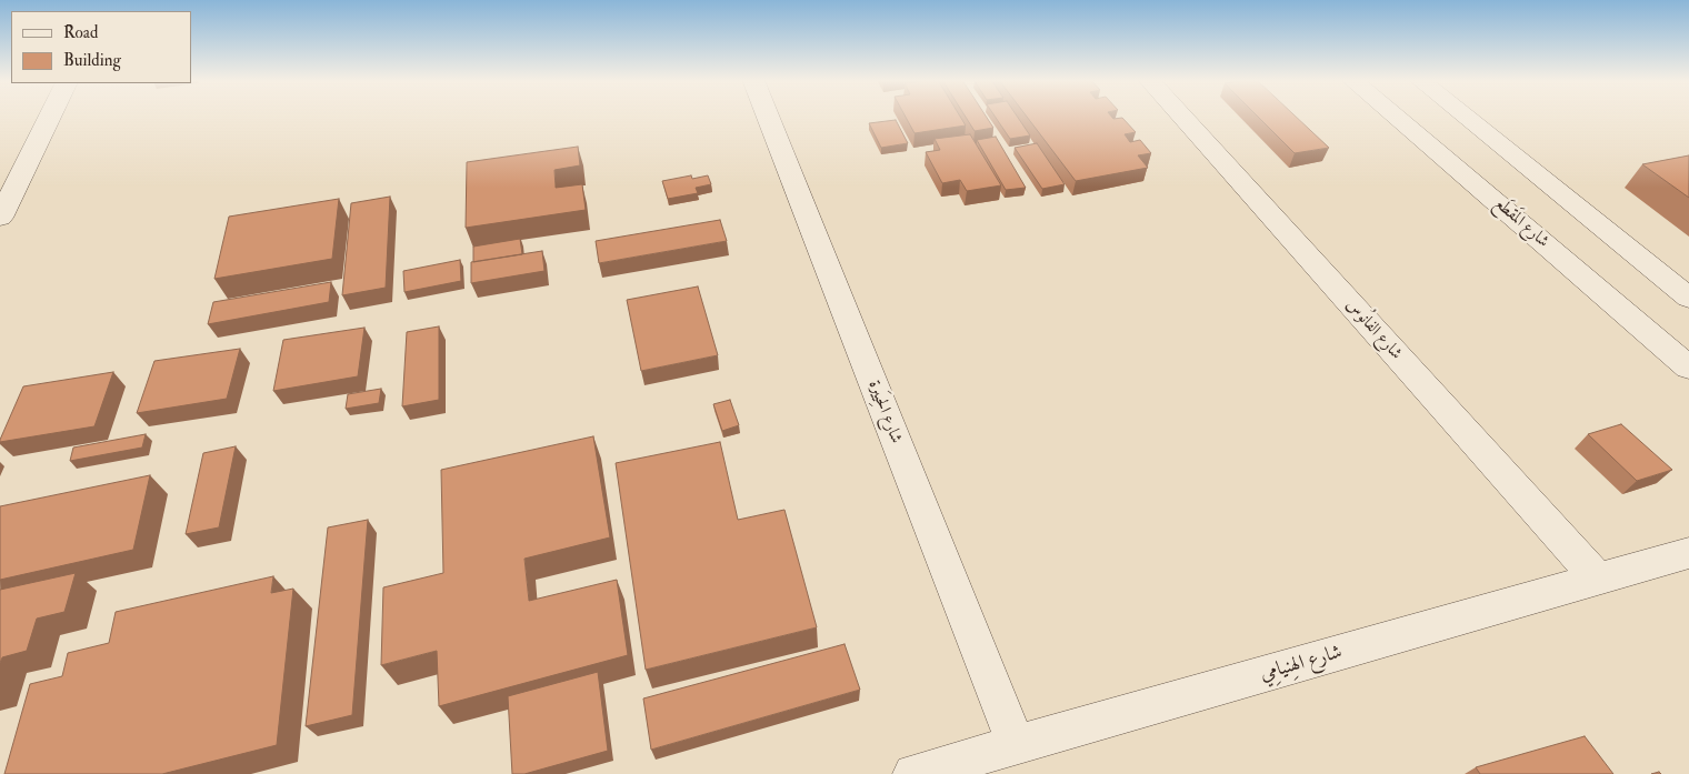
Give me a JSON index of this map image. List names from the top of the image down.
{
  "streets": {
    "street": [
      "شارع المَقطَع",
      "شارع الفانُوس",
      "شارع الحِيَيرة",
      "شارع الهِنيامِي"
    ]
  },
  "crossings": [
    ["شارع الفانُوس", "شارع الهِنيامِي"],
    ["شارع الحِيَيرة", "شارع الهِنيامِي"]
  ],
  "legend": ["Road", "Building"]
}
